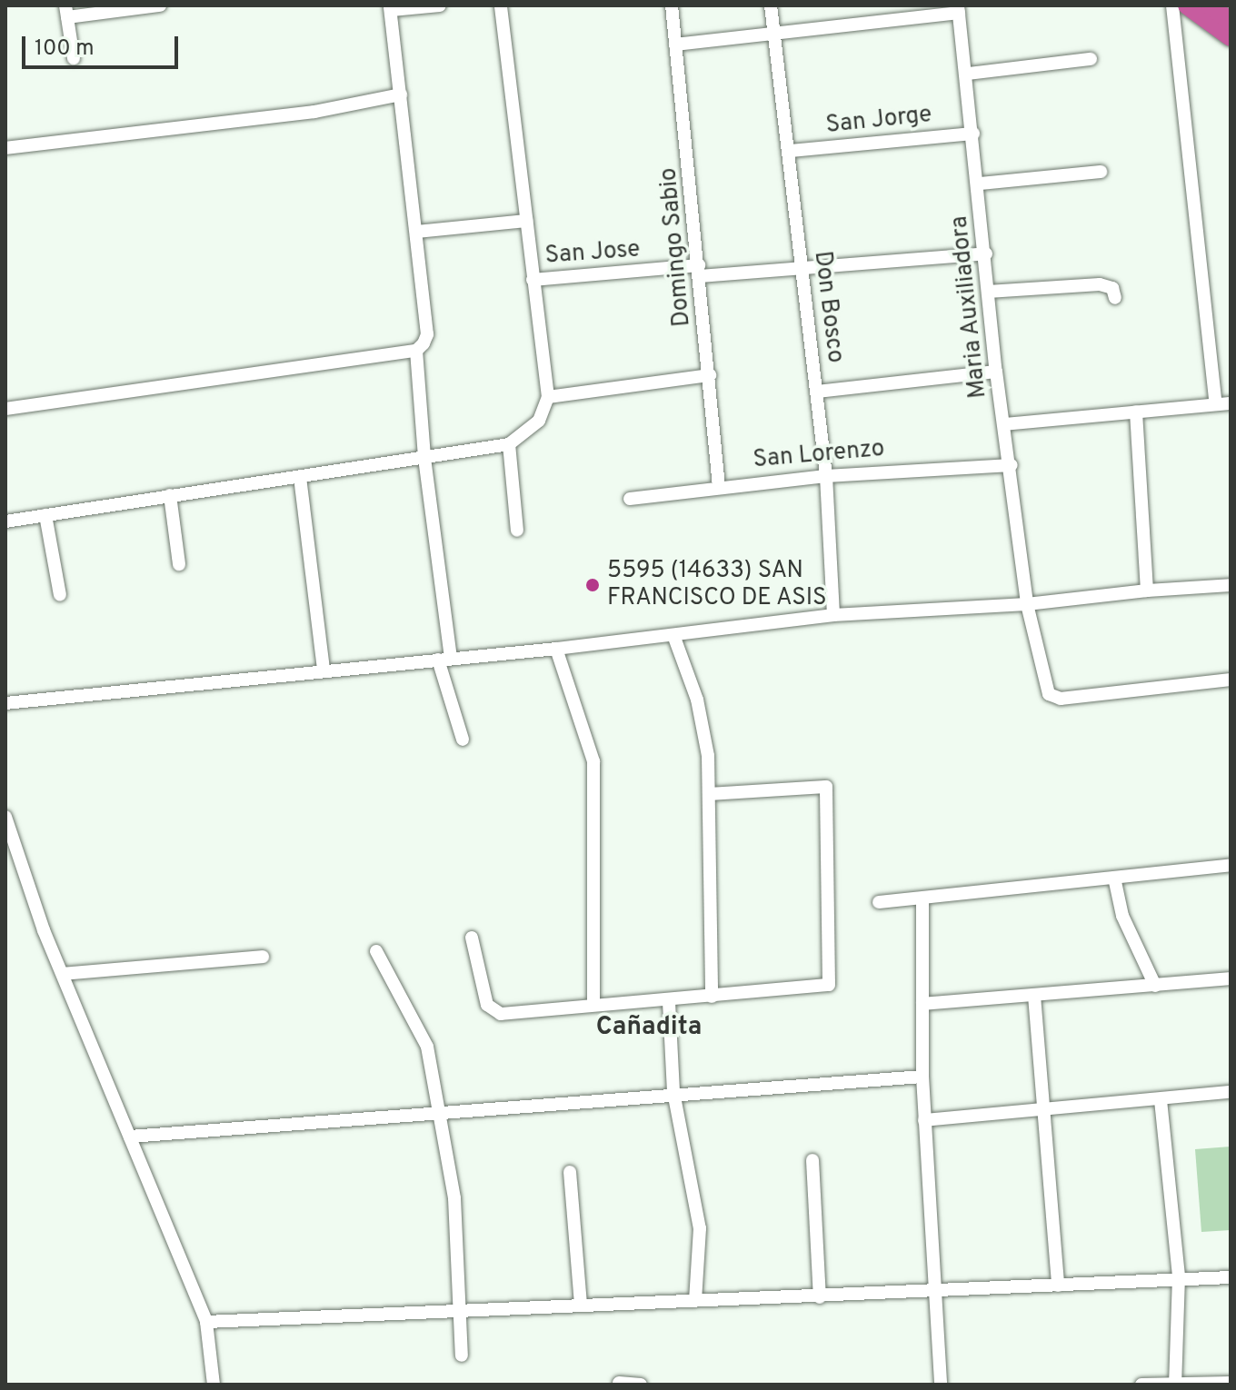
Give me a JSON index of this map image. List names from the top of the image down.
{
  "streets": {
    "street": [
      "San Jorge",
      "Domingo Sabio",
      "San Jose",
      "Don Bosco",
      "Maria Auxiliadora",
      "San Lorenzo"
    ]
  },
  "crossings": [
    ["San Jorge", "Don Bosco"],
    ["San Jorge", "Maria Auxiliadora"],
    ["Domingo Sabio", "San Jose"],
    ["Domingo Sabio", "San Lorenzo"],
    ["San Jose", "Don Bosco"],
    ["San Jose", "Maria Auxiliadora"],
    ["Don Bosco", "San Lorenzo"],
    ["Maria Auxiliadora", "San Lorenzo"]
  ],
  "districts": ["Cañadita"],
  "places": ["5595 (14633) SAN FRANCISCO DE ASIS"],
  "scale_bar": "100 m"
}
